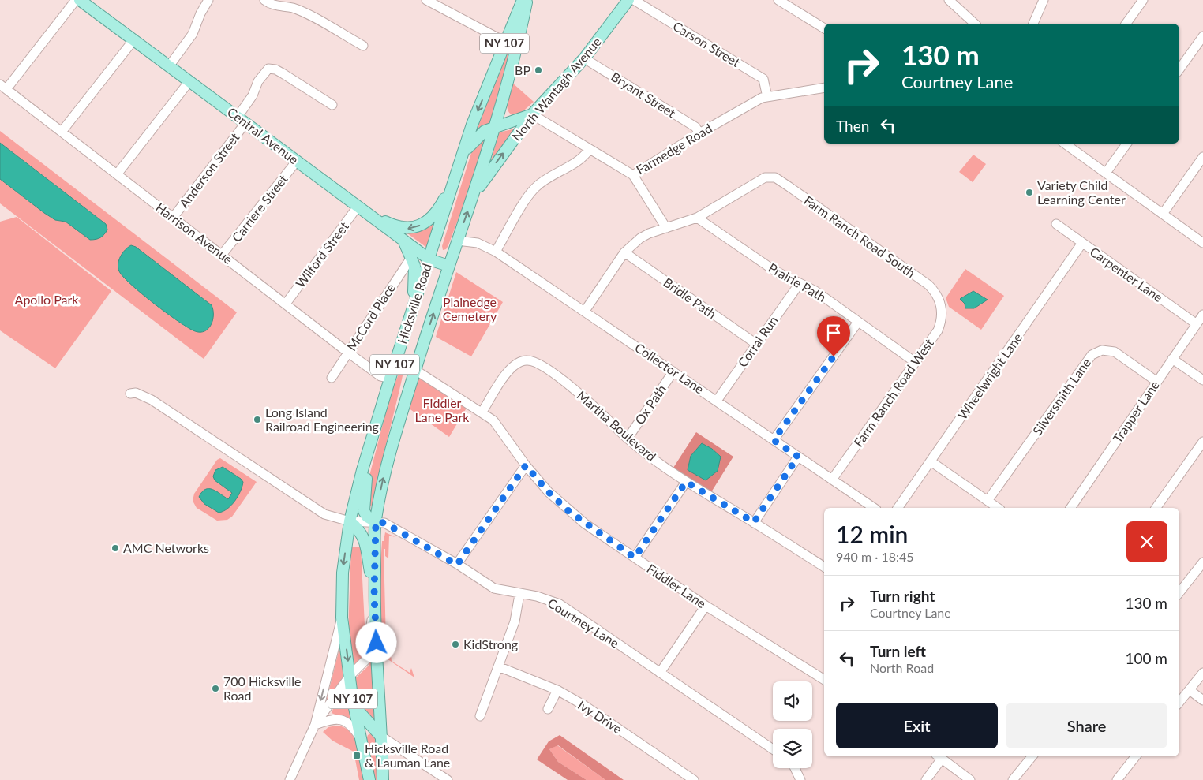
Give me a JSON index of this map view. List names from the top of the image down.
{
  "streets": {
    "main road": [
      "NY 107",
      "North Wantagh Avenue",
      "Central Avenue",
      "Hicksville Road"
    ],
    "street": [
      "Carson Street",
      "Bryant Street",
      "Farmedge Road",
      "Anderson Street",
      "Carriere Street",
      "Harrison Avenue",
      "Farm Ranch Road South",
      "Wilford Street",
      "Carpenter Lane",
      "Prairie Path",
      "Bridle Path",
      "McCord Place",
      "Corral Run",
      "Collector Lane",
      "Wheelwright Lane",
      "Farm Ranch Road West",
      "Silversmith Lane",
      "Ox Path",
      "Trapper Lane",
      "Martha Boulevard",
      "Fiddler Lane",
      "Courtney Lane",
      "Ivy Drive"
    ]
  },
  "crossings": [
    ["NY 107", "Hicksville Road"],
    ["NY 107", "Courtney Lane"],
    ["Carson Street", "Farmedge Road"],
    ["North Wantagh Avenue", "Bryant Street"],
    ["North Wantagh Avenue", "Farmedge Road"],
    ["North Wantagh Avenue", "Hicksville Road"],
    ["Bryant Street", "Farmedge Road"],
    ["Central Avenue", "Anderson Street"],
    ["Central Avenue", "Carriere Street"],
    ["Central Avenue", "Wilford Street"],
    ["Central Avenue", "Hicksville Road"],
    ["Anderson Street", "Harrison Avenue"],
    ["Carriere Street", "Harrison Avenue"],
    ["Harrison Avenue", "Wilford Street"],
    ["Harrison Avenue", "Hicksville Road"],
    ["Harrison Avenue", "McCord Place"],
    ["Farm Ranch Road South", "Prairie Path"],
    ["Farm Ranch Road South", "Farm Ranch Road West"],
    ["Carpenter Lane", "Wheelwright Lane"],
    ["Carpenter Lane", "Trapper Lane"],
    ["Prairie Path", "Corral Run"],
    ["Prairie Path", "Farm Ranch Road West"],
    ["Bridle Path", "Corral Run"],
    ["Hicksville Road", "Collector Lane"],
    ["Hicksville Road", "Fiddler Lane"],
    ["Hicksville Road", "Courtney Lane"],
    ["Corral Run", "Collector Lane"],
    ["Collector Lane", "Farm Ranch Road West"],
    ["Collector Lane", "Ox Path"],
    ["Silversmith Lane", "Trapper Lane"],
    ["Ox Path", "Martha Boulevard"],
    ["Martha Boulevard", "Fiddler Lane"]
  ],
  "parks": ["Apollo Park", "Plainedge Cemetery", "Fiddler Lane Park"],
  "places": {
    "other": [
      "BP",
      "Variety Child Learning Center",
      "Long Island Railroad Engineering",
      "AMC Networks",
      "KidStrong",
      "700 Hicksville Road"
    ],
    "transit": ["Hicksville Road & Lauman Lane"]
  },
  "page": {
    "turn": ["130 m", "Courtney Lane"],
    "then": "Then",
    "heading": ["12 min", "940 m · 18:45"],
    "list": [
      {
        "name": "Turn right",
        "note": "Courtney Lane",
        "value": "130 m"
      },
      {
        "name": "Turn left",
        "note": "North Road",
        "value": "100 m"
      }
    ],
    "buttons": ["Exit", "Share"]
  }
}
